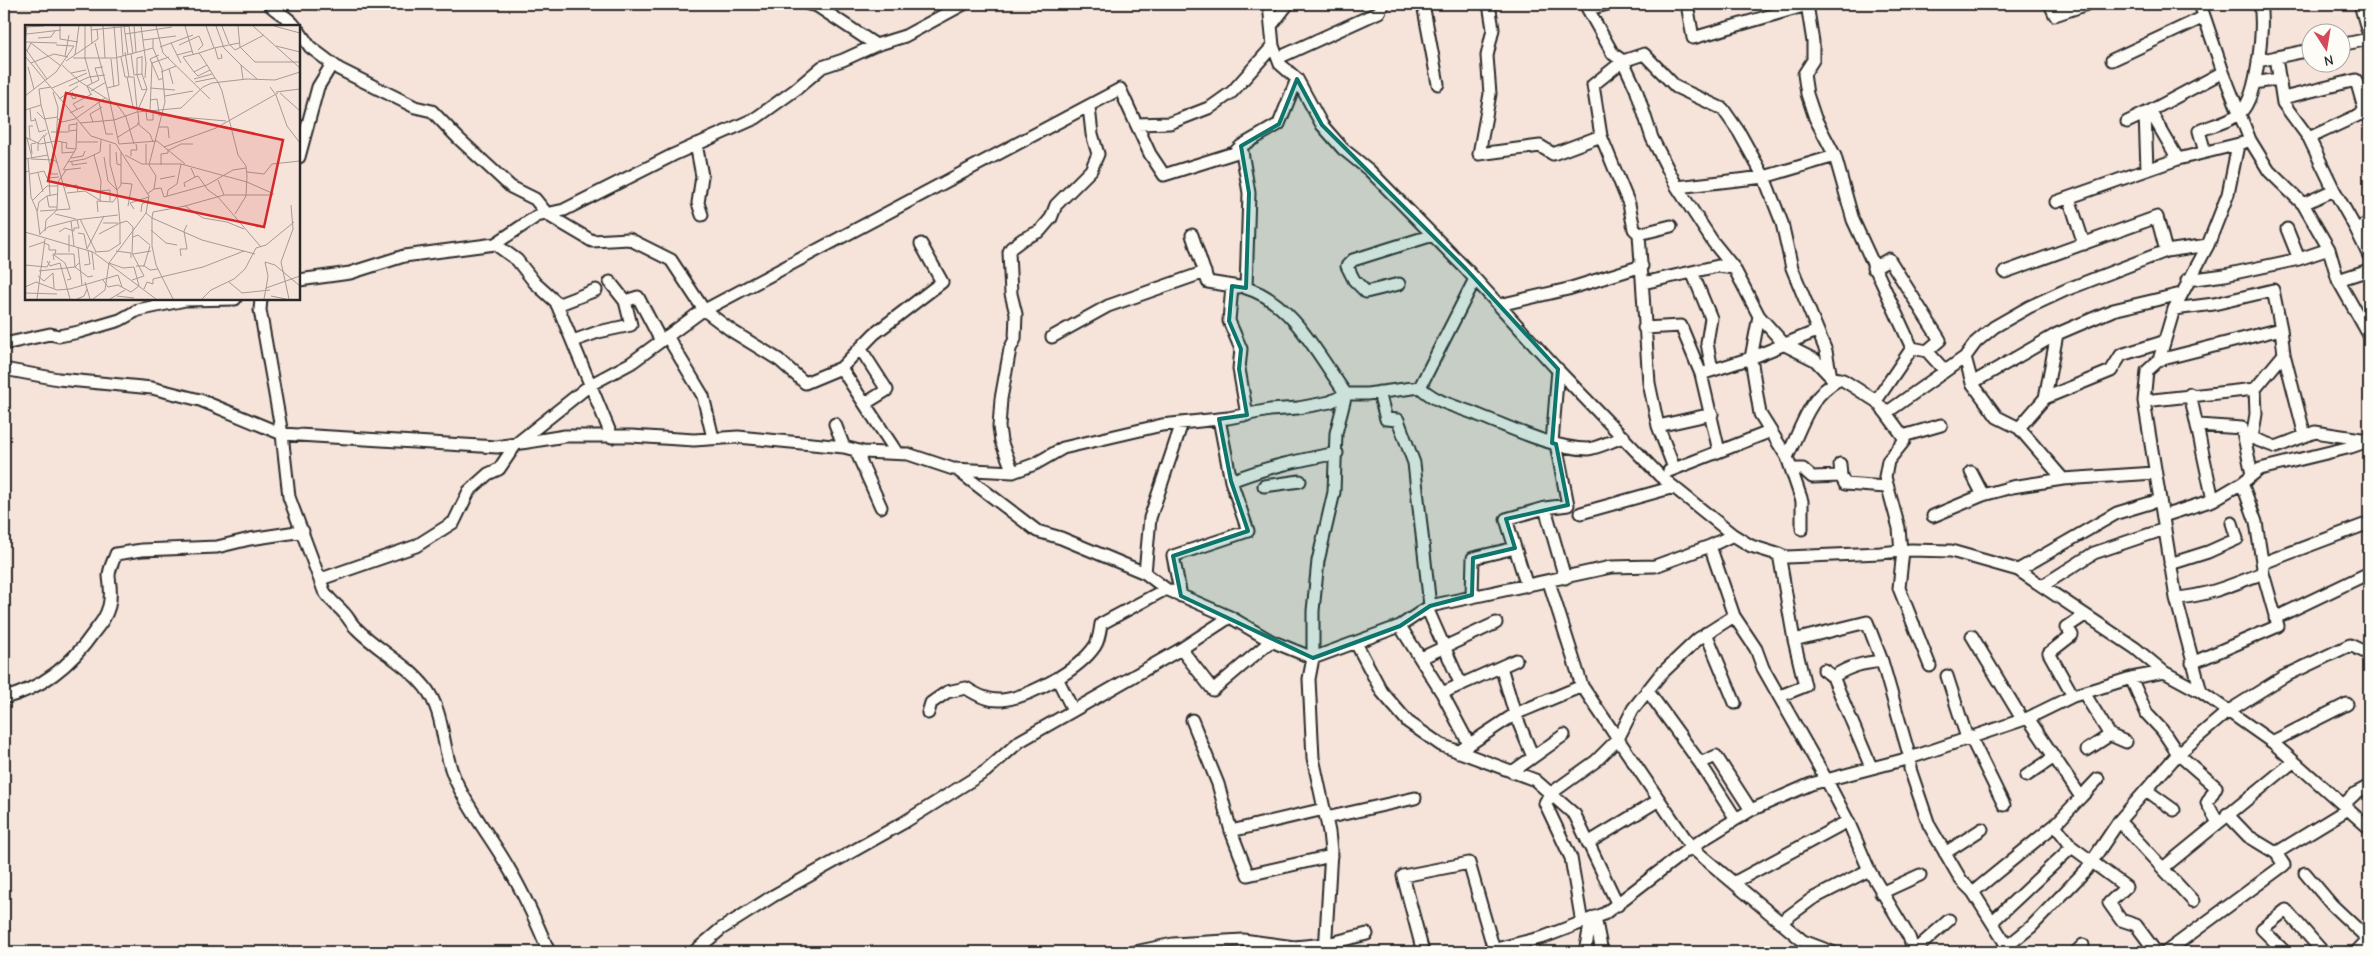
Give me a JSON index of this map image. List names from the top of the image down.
{
  "north": "bottom"
}
